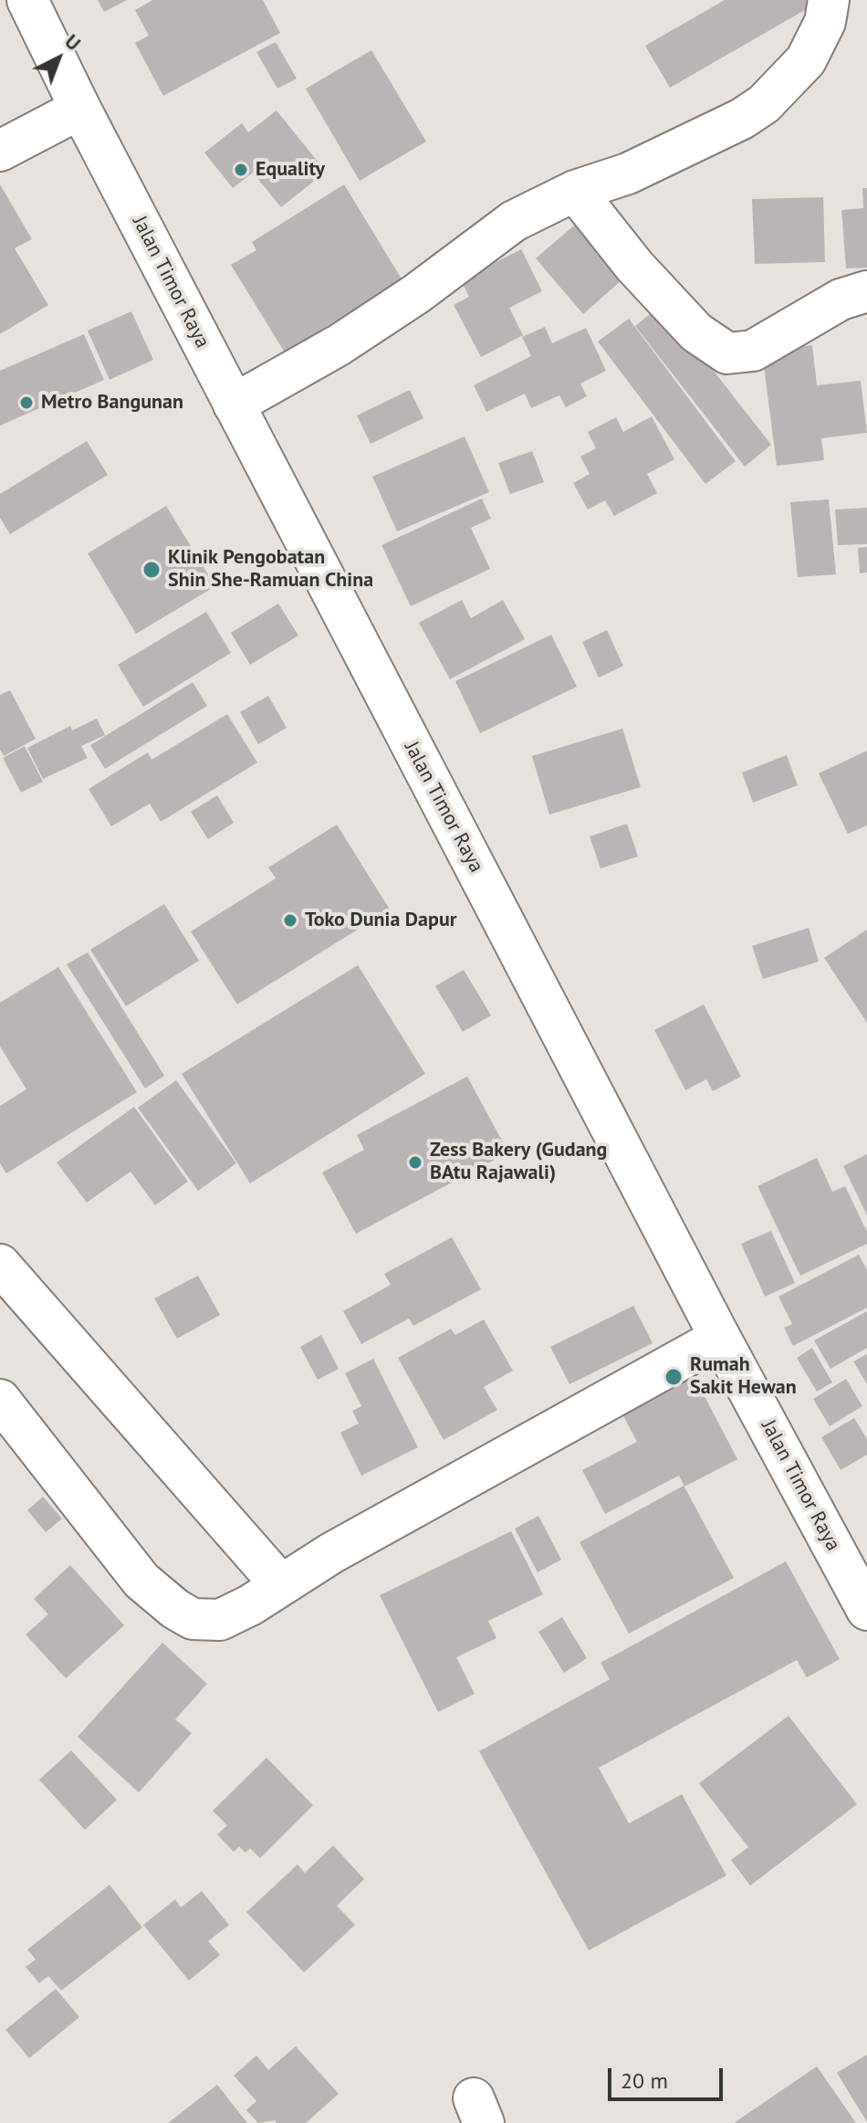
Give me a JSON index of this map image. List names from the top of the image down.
{
  "streets": {
    "main road": ["Jalan Timor Raya"]
  },
  "places": [
    "Equality",
    "Metro Bangunan",
    "Klinik Pengobatan Shin She-Ramuan China",
    "Toko Dunia Dapur",
    "Zess Bakery (Gudang BAtu Rajawali)",
    "Rumah Sakit Hewan"
  ],
  "scale_bar": "20 m",
  "north": "top right"
}
